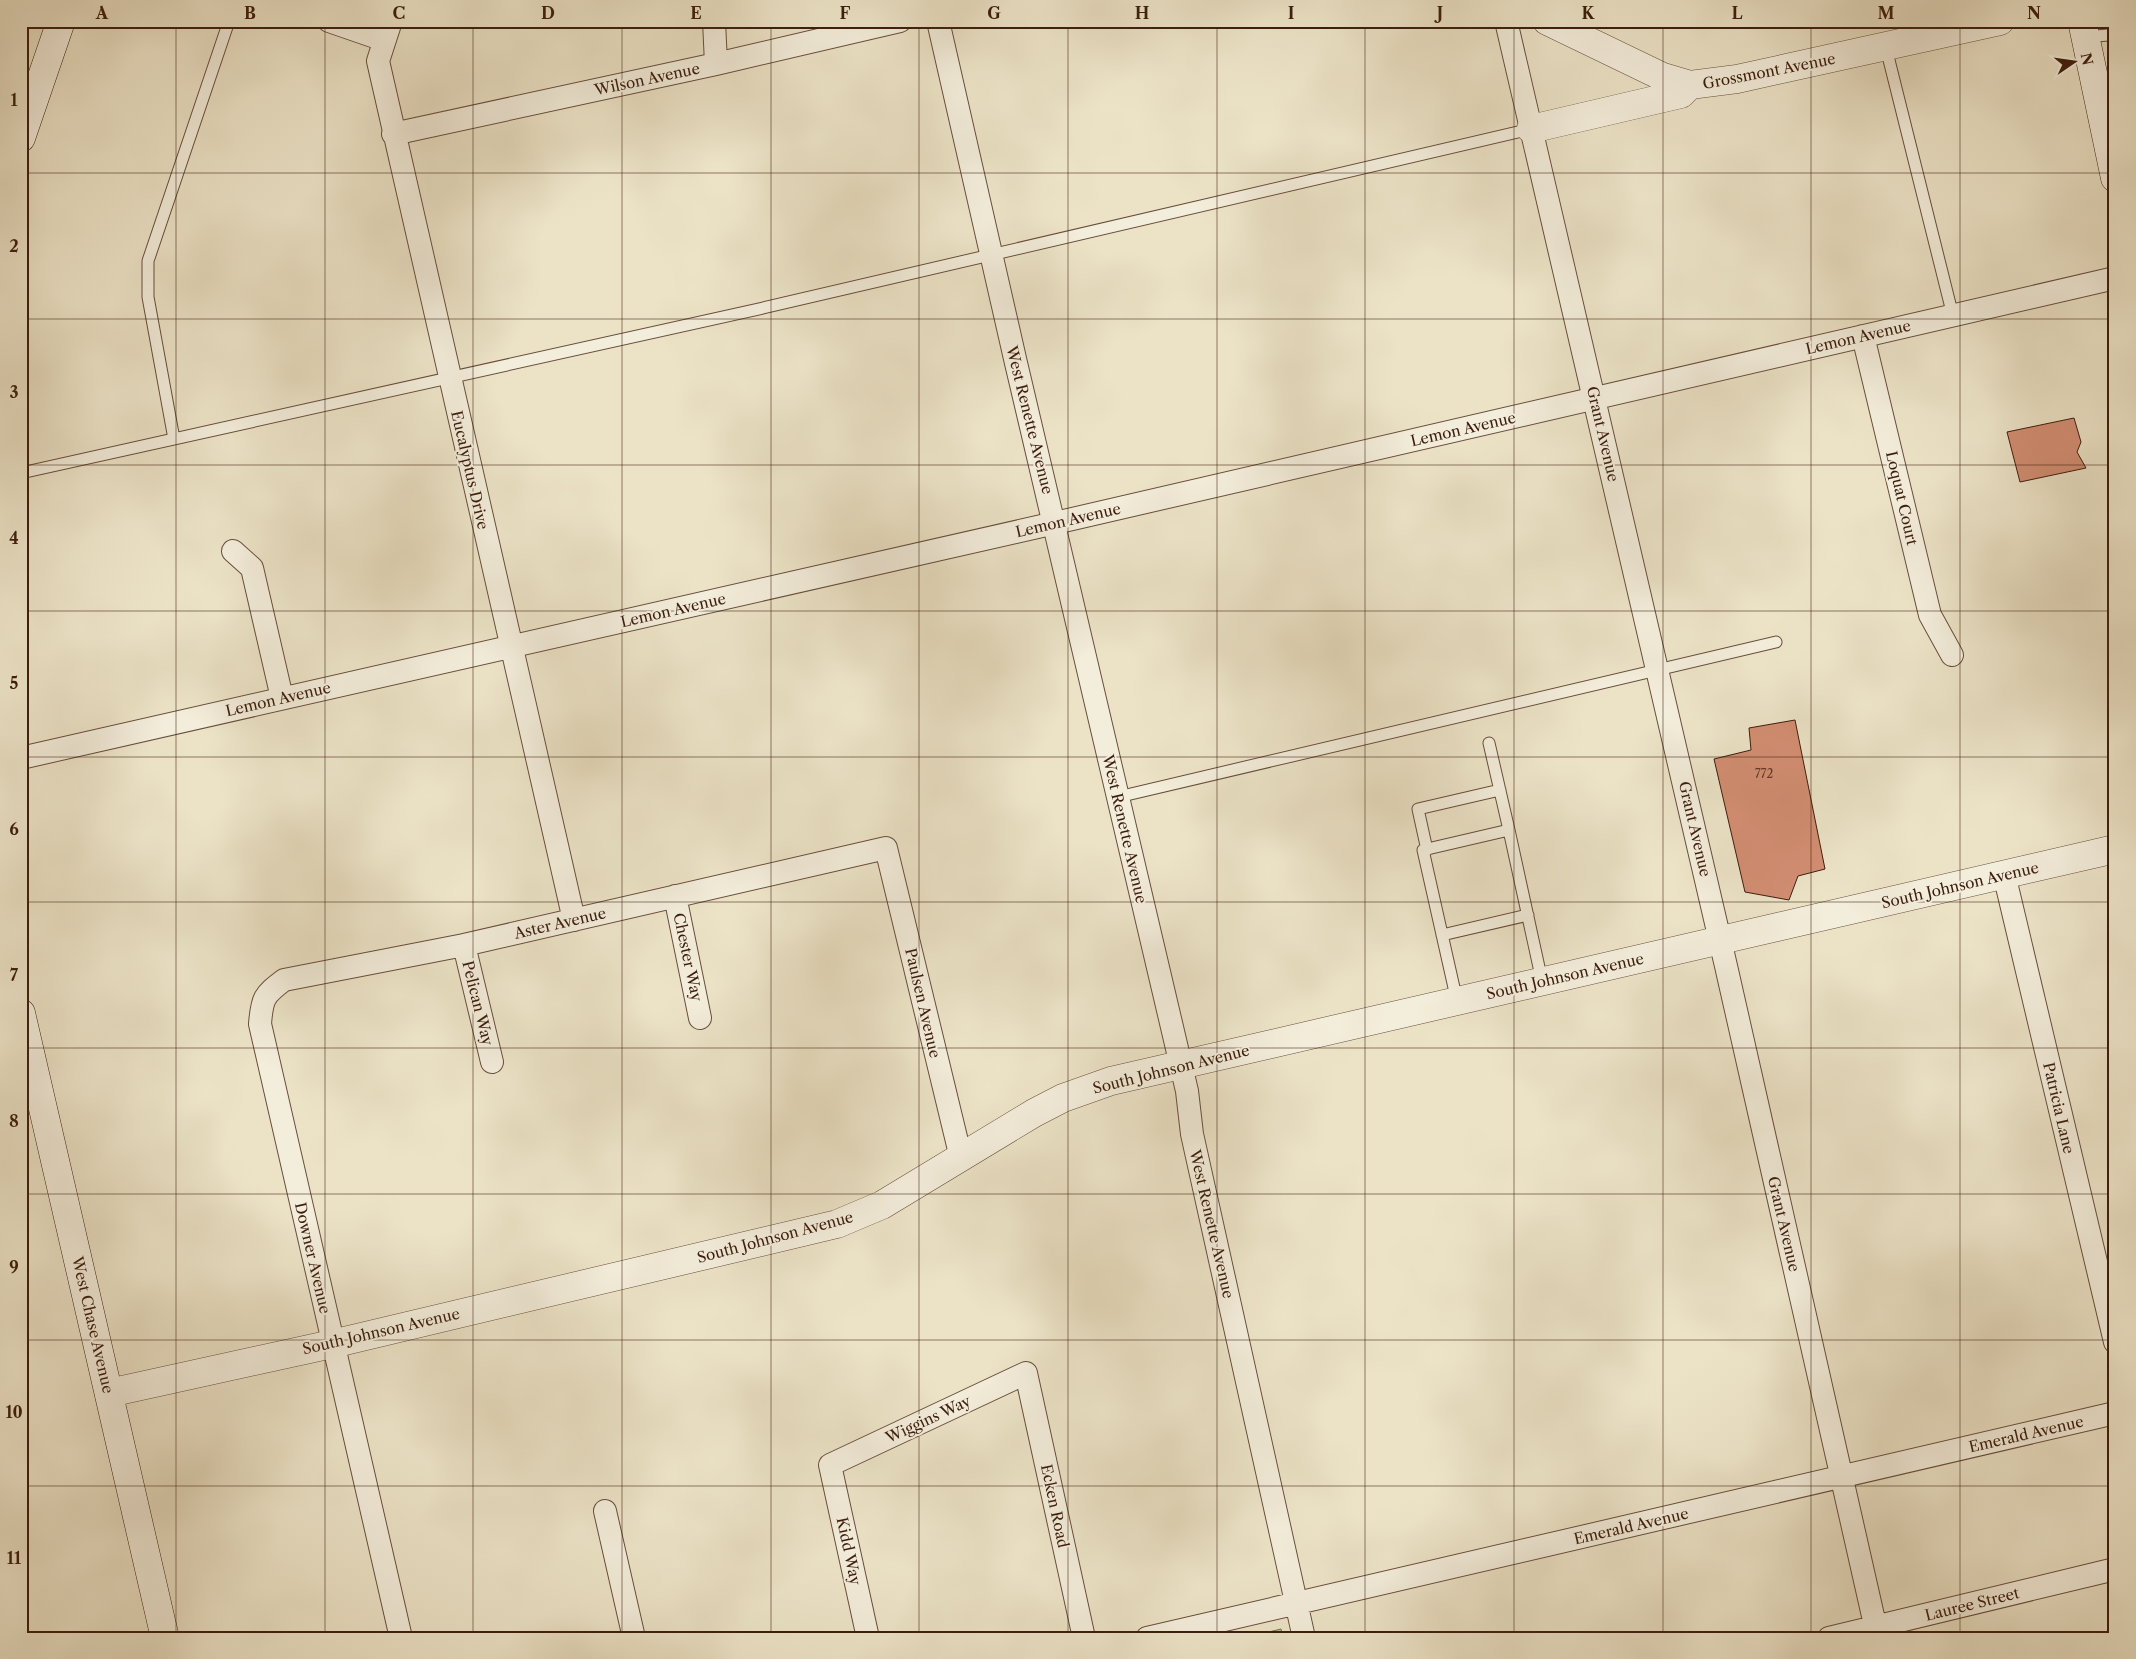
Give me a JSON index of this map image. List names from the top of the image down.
{
  "streets": {
    "street": [
      "Grossmont Avenue",
      "Wilson Avenue",
      "Lemon Avenue",
      "West Renette Avenue",
      "Grant Avenue",
      "Eucalyptus Drive",
      "Loquat Court",
      "South Johnson Avenue",
      "Aster Avenue",
      "Chester Way",
      "Pelican Way",
      "Paulsen Avenue",
      "Patricia Lane",
      "Downer Avenue",
      "West Chase Avenue",
      "Wiggins Way",
      "Emerald Avenue",
      "Ecken Road",
      "Kidd Way",
      "Lauree Street"
    ]
  },
  "crossings": [
    ["Wilson Avenue", "Eucalyptus Drive"],
    ["Lemon Avenue", "West Renette Avenue"],
    ["Lemon Avenue", "Grant Avenue"],
    ["Lemon Avenue", "Eucalyptus Drive"],
    ["Lemon Avenue", "Loquat Court"],
    ["West Renette Avenue", "South Johnson Avenue"],
    ["West Renette Avenue", "Emerald Avenue"],
    ["Grant Avenue", "South Johnson Avenue"],
    ["Grant Avenue", "Emerald Avenue"],
    ["Grant Avenue", "Lauree Street"],
    ["Eucalyptus Drive", "Aster Avenue"],
    ["South Johnson Avenue", "Paulsen Avenue"],
    ["South Johnson Avenue", "Patricia Lane"],
    ["South Johnson Avenue", "Downer Avenue"],
    ["South Johnson Avenue", "West Chase Avenue"],
    ["Aster Avenue", "Chester Way"],
    ["Aster Avenue", "Pelican Way"],
    ["Aster Avenue", "Paulsen Avenue"],
    ["Aster Avenue", "Downer Avenue"],
    ["Wiggins Way", "Ecken Road"],
    ["Wiggins Way", "Kidd Way"]
  ],
  "house_numbers": ["772"],
  "north": "right",
  "grid": {
    "columns": [
      "A",
      "B",
      "C",
      "D",
      "E",
      "F",
      "G",
      "H",
      "I",
      "J",
      "K",
      "L",
      "M",
      "N"
    ],
    "rows": [
      "1",
      "2",
      "3",
      "4",
      "5",
      "6",
      "7",
      "8",
      "9",
      "10",
      "11"
    ]
  }
}
